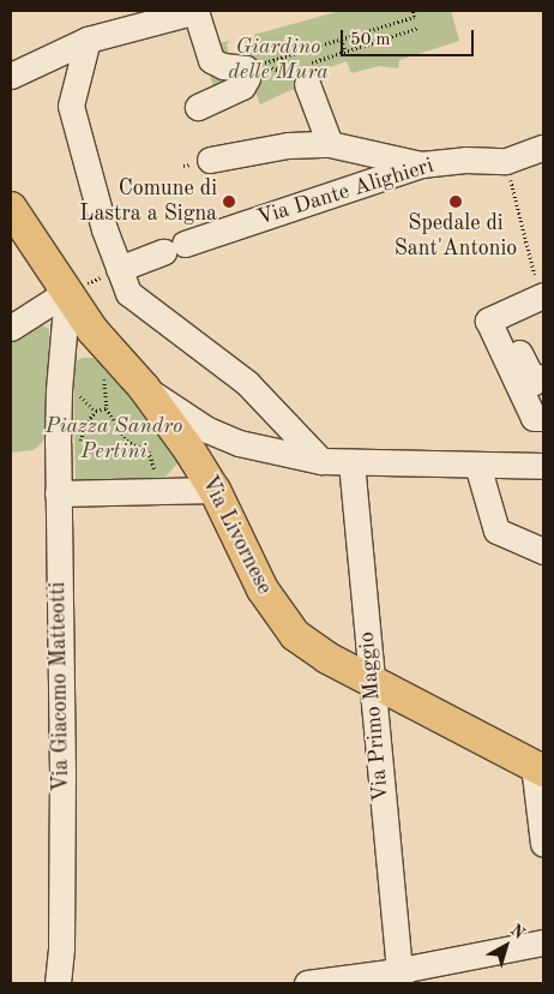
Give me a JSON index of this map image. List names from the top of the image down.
{
  "streets": {
    "main road": ["Via Livornese"],
    "street": ["Via Dante Alighieri", "Via Giacomo Matteotti", "Via Primo Maggio"]
  },
  "crossings": [
    ["Via Livornese", "Via Giacomo Matteotti"],
    ["Via Livornese", "Via Primo Maggio"]
  ],
  "parks": ["Giardino delle Mura", "Piazza Sandro Pertini"],
  "places": ["Comune di Lastra a Signa", "Spedale di Sant'Antonio"],
  "scale_bar": "50 m",
  "north": "top right"
}
